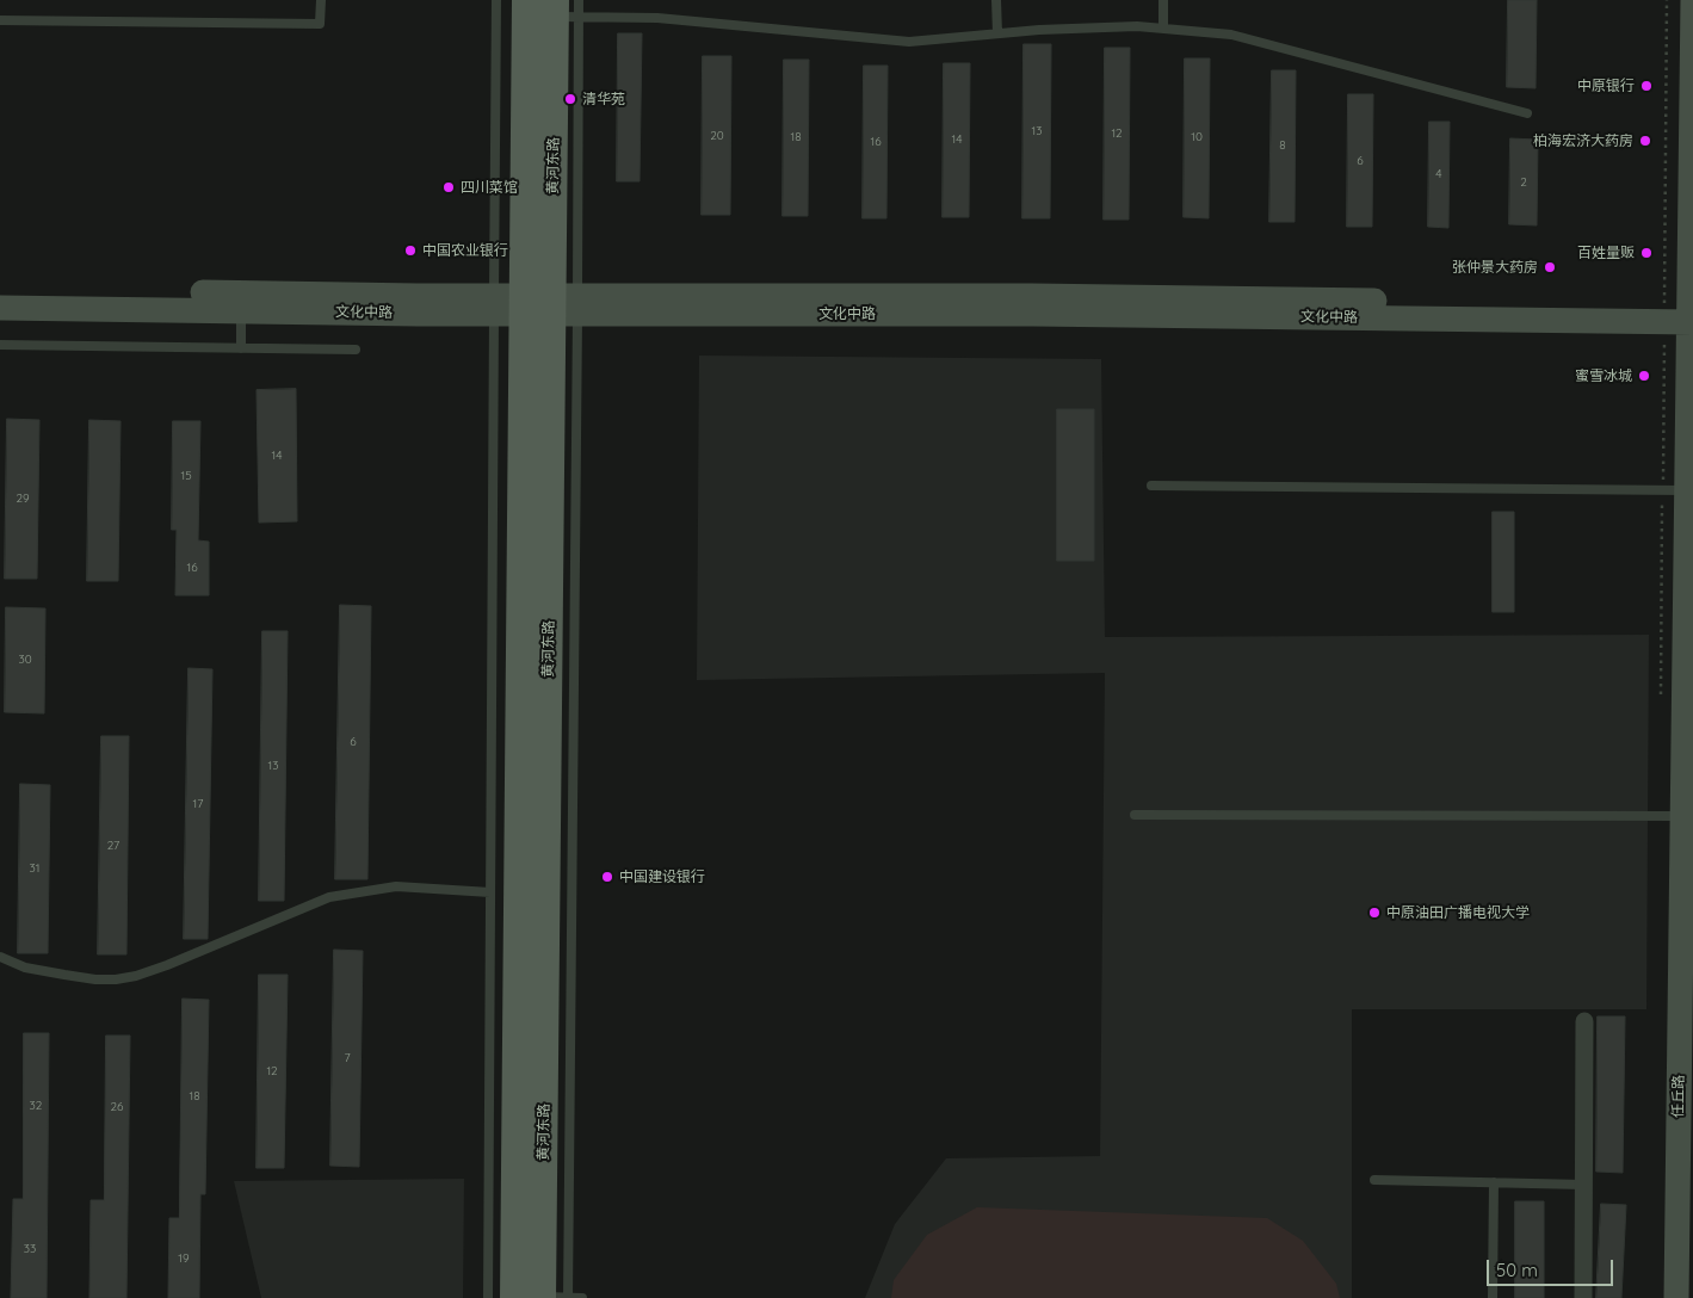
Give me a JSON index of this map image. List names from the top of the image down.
{
  "streets": {
    "main road": ["黄河东路"],
    "street": ["文化中路", "任丘路"]
  },
  "crossings": [
    ["黄河东路", "文化中路"],
    ["文化中路", "任丘路"]
  ],
  "places": [
    "中原银行",
    "清华苑",
    "柏海宏济大药房",
    "四川菜馆",
    "中国农业银行",
    "百姓量贩",
    "张仲景大药房",
    "蜜雪冰城",
    "中国建设银行",
    "中原油田广播电视大学"
  ],
  "house_numbers": [
    "13",
    "12",
    "20",
    "18",
    "10",
    "14",
    "16",
    "8",
    "6",
    "4",
    "2",
    "14",
    "15",
    "29",
    "16",
    "30",
    "6",
    "13",
    "17",
    "27",
    "31",
    "7",
    "12",
    "18",
    "32",
    "26",
    "33",
    "19"
  ],
  "scale_bar": "50 m"
}
